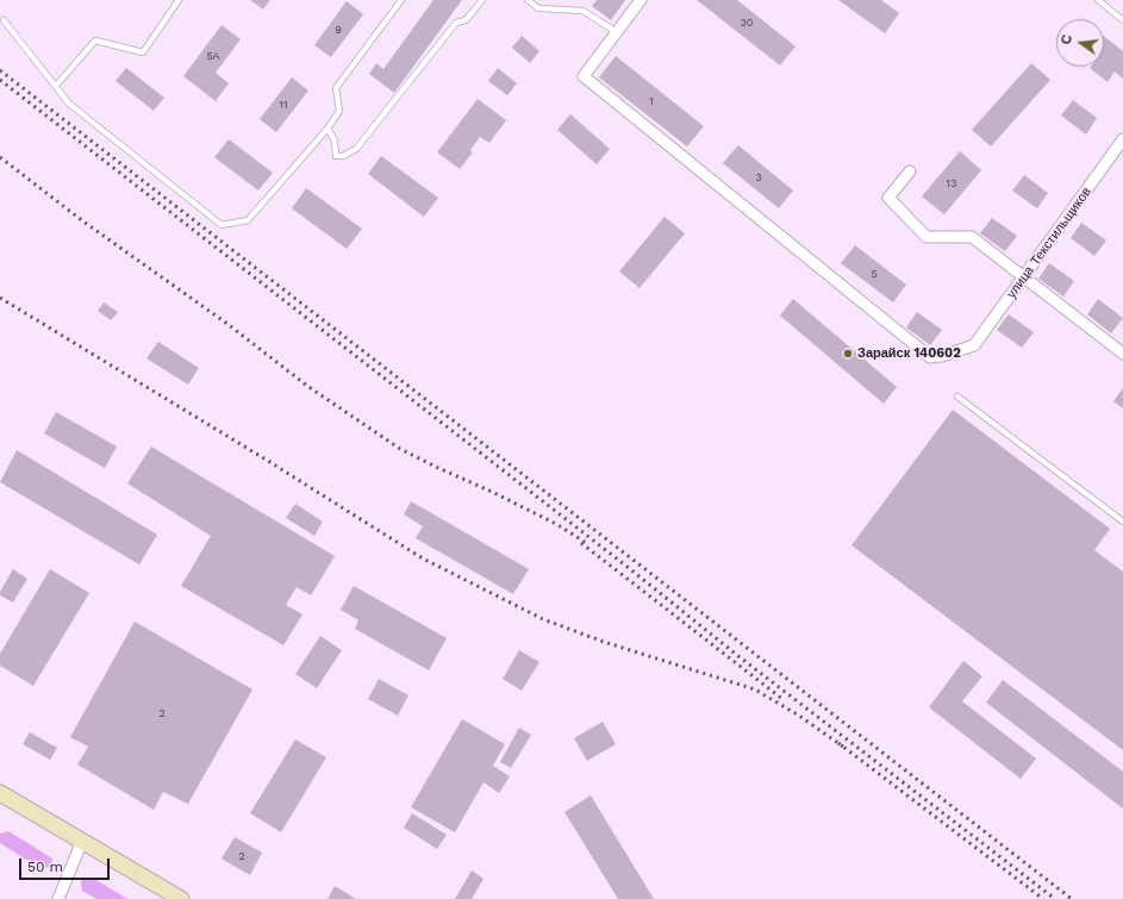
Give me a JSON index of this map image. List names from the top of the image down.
{
  "streets": {
    "street": ["улица Текстильщиков"]
  },
  "places": ["Зарайск 140602"],
  "house_numbers": [
    "30",
    "9",
    "5А",
    "1",
    "11",
    "3",
    "13",
    "5",
    "2",
    "2"
  ],
  "scale_bar": "50 m",
  "north": "left"
}
